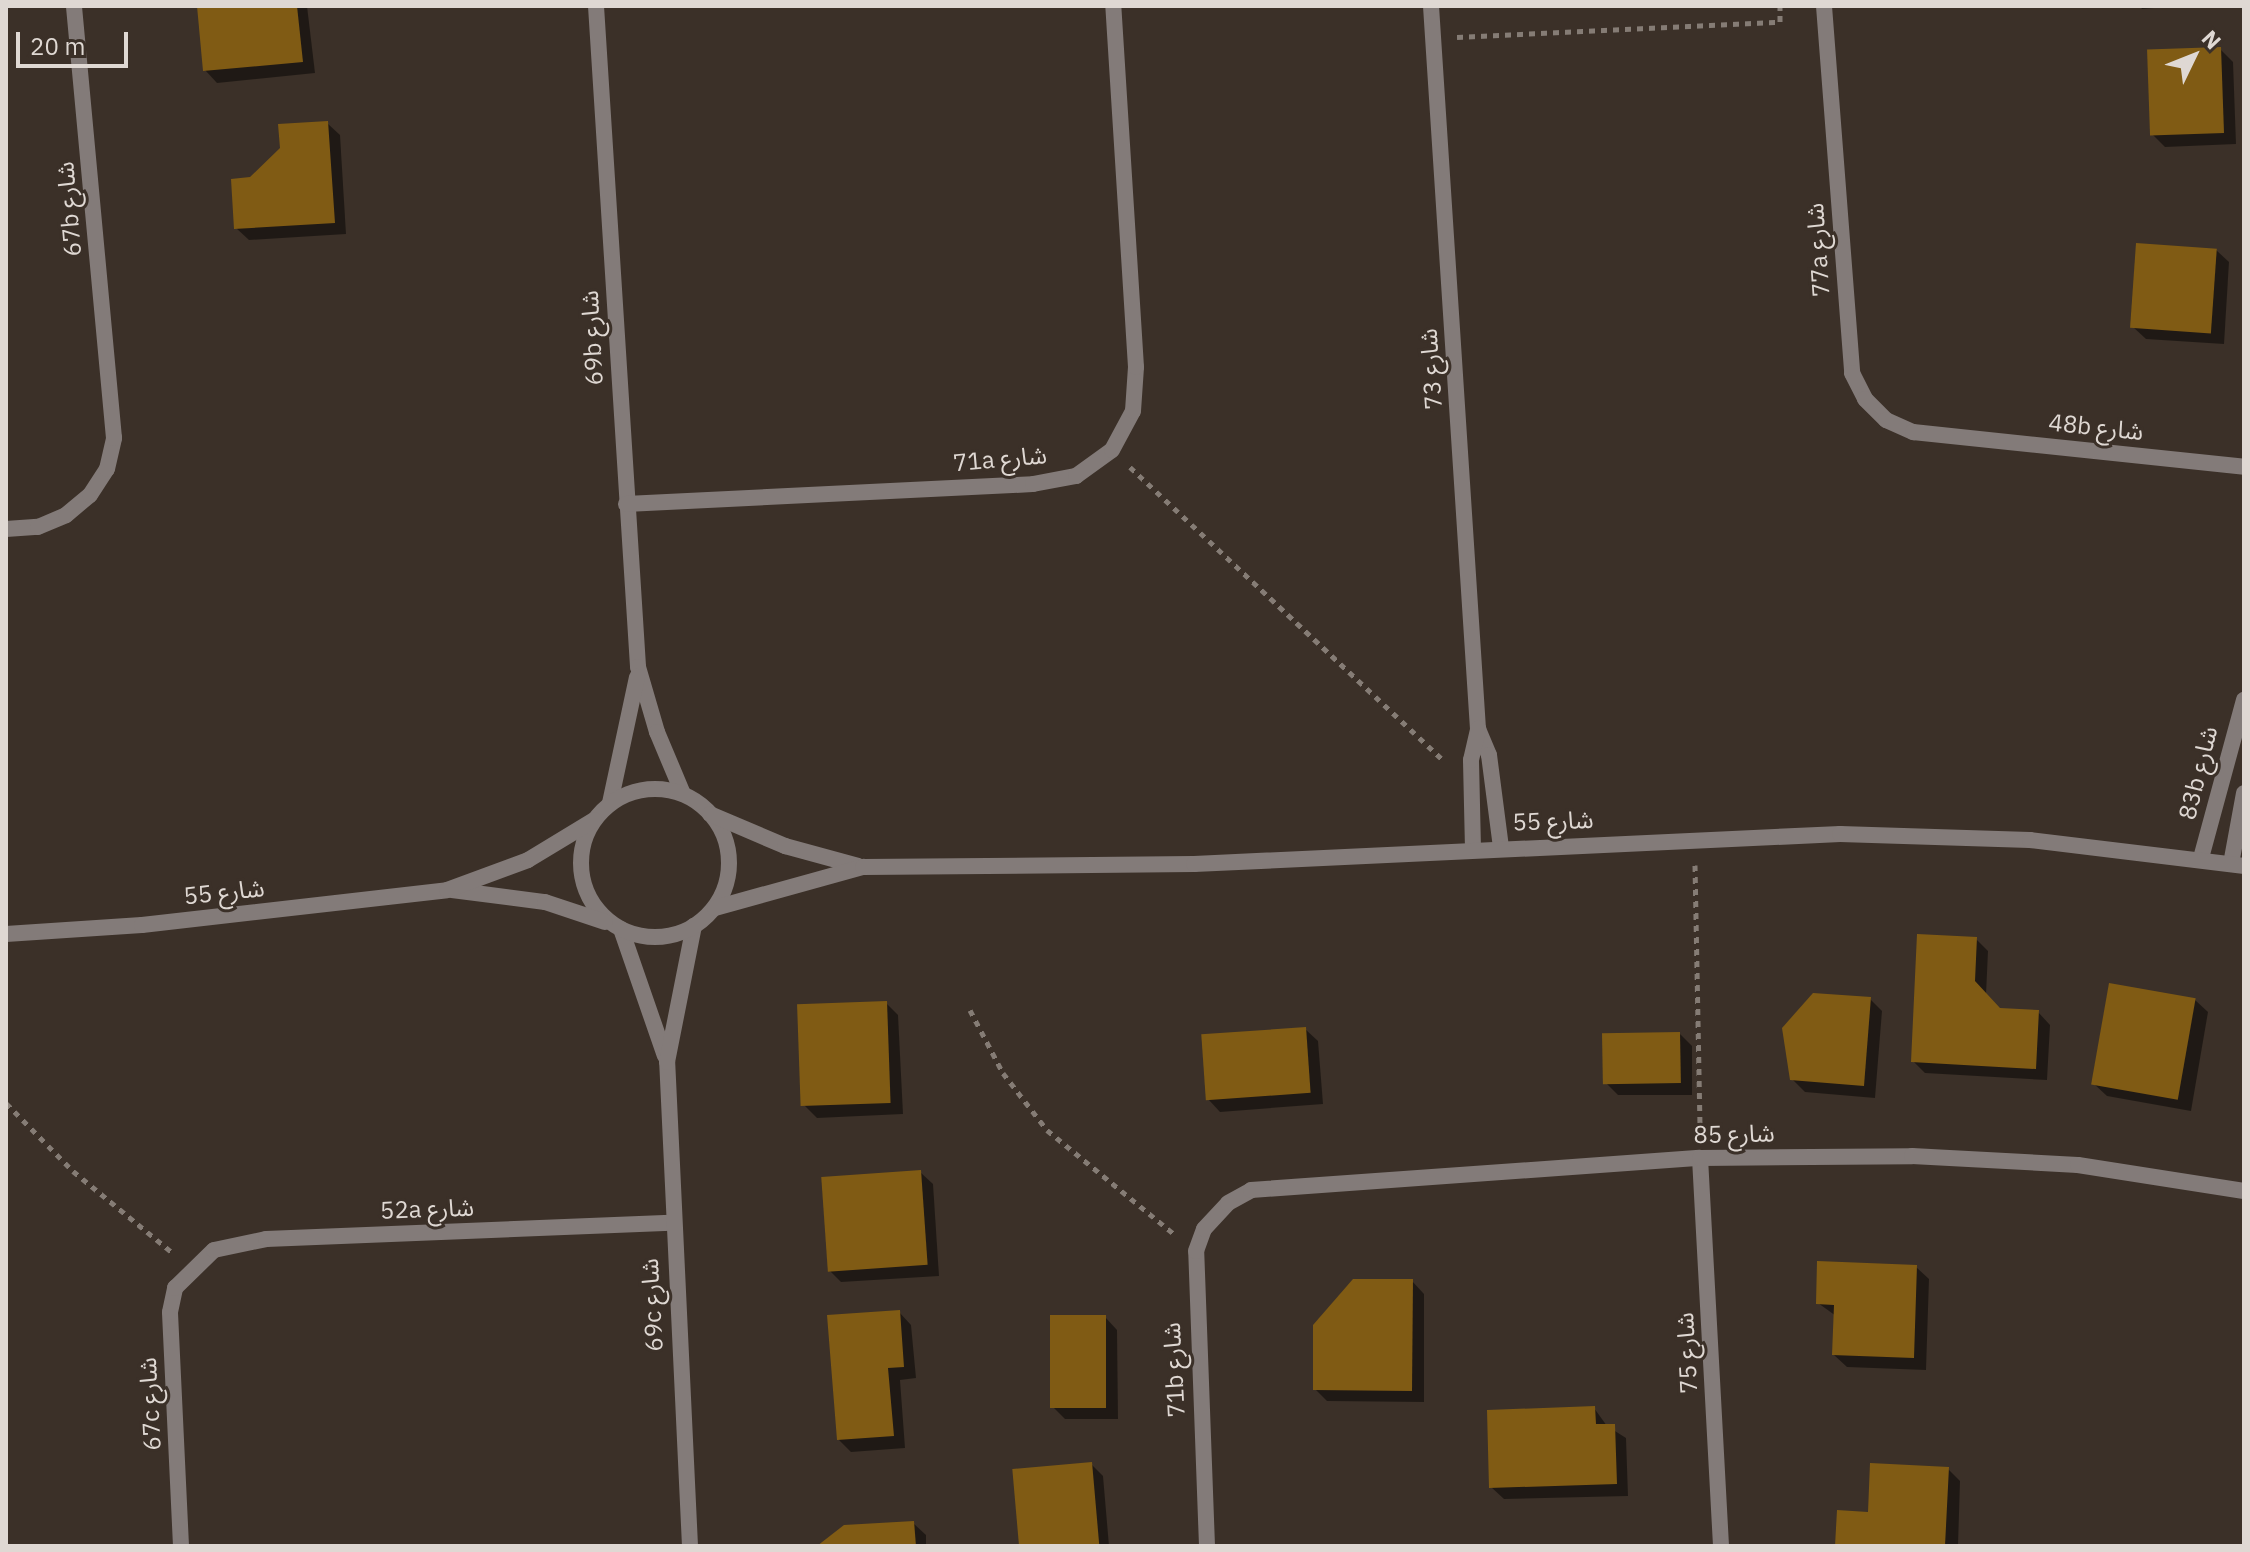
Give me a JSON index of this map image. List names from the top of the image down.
{
  "streets": {
    "street": [
      "67b شارع",
      "77a شارع",
      "69b شارع",
      "شارع 73",
      "48b شارع",
      "71a شارع",
      "83b شارع",
      "شارع 55",
      "شارع 85",
      "52a شارع",
      "69c شارع",
      "شارع 75",
      "71b شارع",
      "67c شارع"
    ]
  },
  "crossings": [
    ["77a شارع", "48b شارع"],
    ["69b شارع", "71a شارع"],
    ["69b شارع", "شارع 55"],
    ["69b شارع", "69c شارع"],
    ["شارع 73", "شارع 55"],
    ["83b شارع", "شارع 55"],
    ["شارع 55", "69c شارع"],
    ["شارع 85", "شارع 75"],
    ["شارع 85", "71b شارع"],
    ["52a شارع", "69c شارع"],
    ["52a شارع", "67c شارع"]
  ],
  "scale_bar": "20 m",
  "north": "top right"
}
